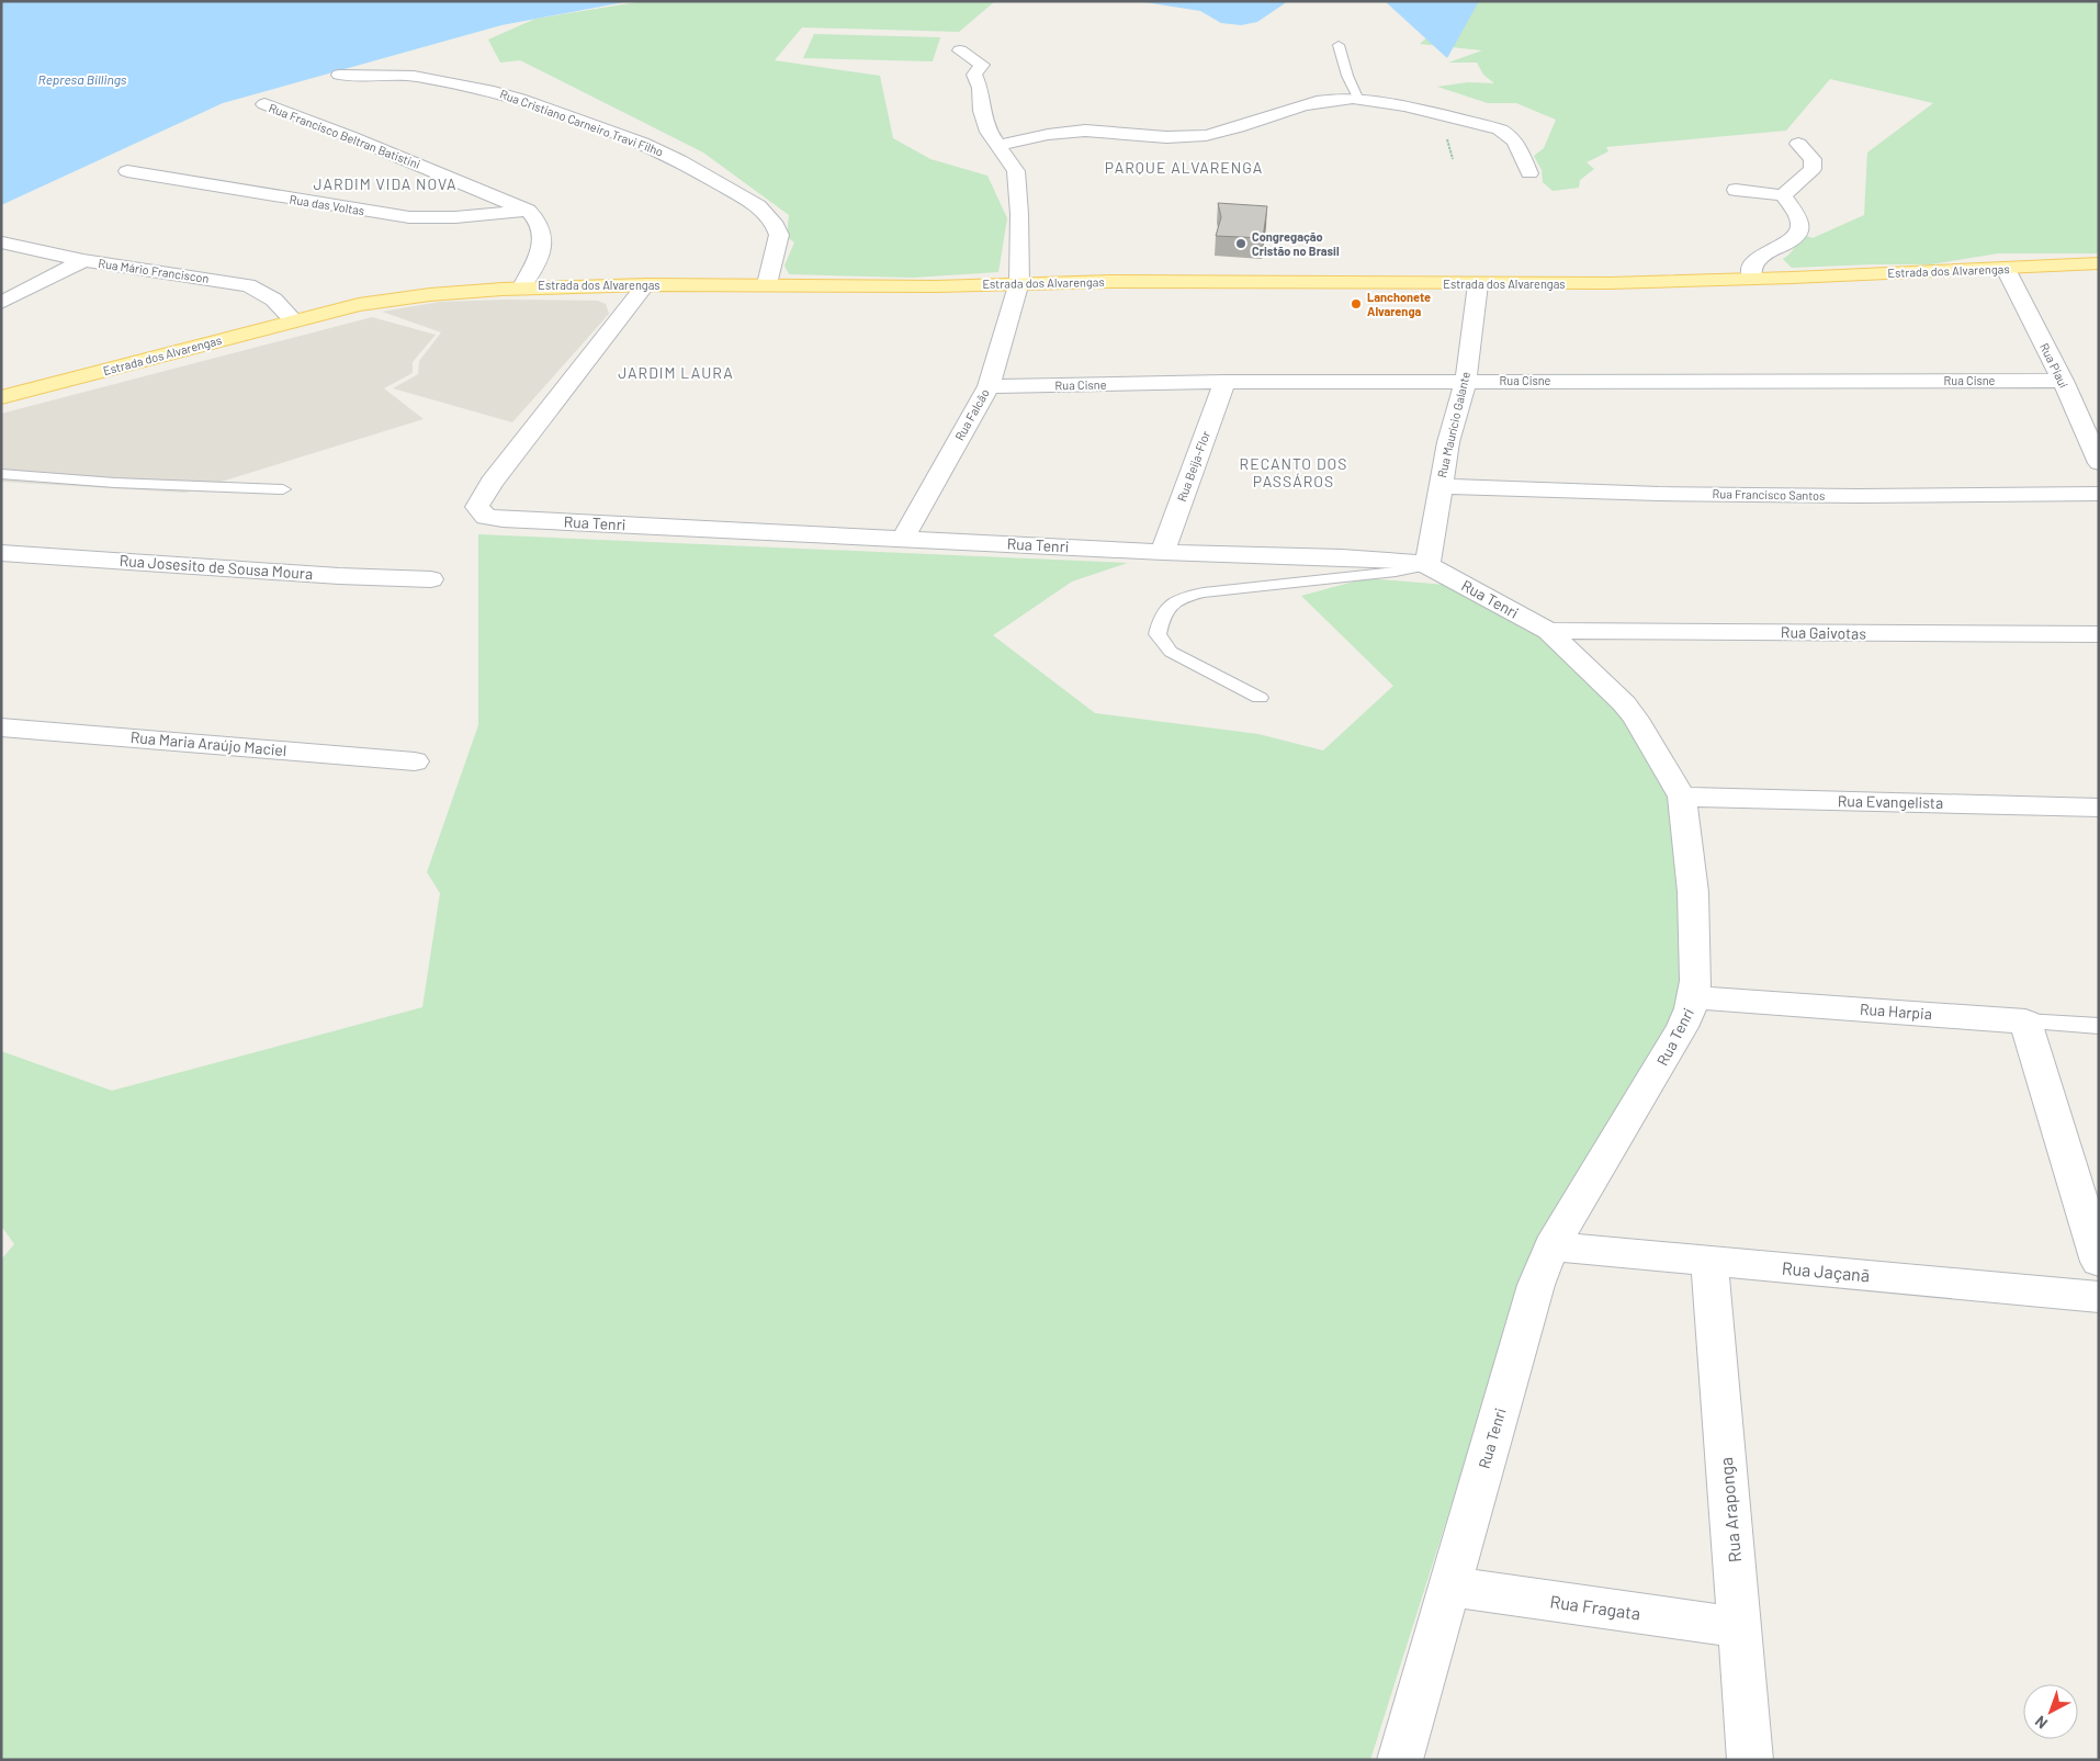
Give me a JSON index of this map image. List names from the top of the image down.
{
  "streets": {
    "main road": ["Estrada dos Alvarengas"],
    "street": [
      "Rua Cristiano Carneiro Travi Filho",
      "Rua Francisco Beltran Batistini",
      "Rua das Voltas",
      "Rua Mário Franciscon",
      "Rua Piauí",
      "Rua Cisne",
      "Rua Falcão",
      "Rua Maurício Galante",
      "Rua Beija-Flor",
      "Rua Francisco Santos",
      "Rua Tenri",
      "Rua Josesito de Sousa Moura",
      "Rua Gaivotas",
      "Rua Maria Araújo Maciel",
      "Rua Evangelista",
      "Rua Harpia",
      "Rua Jaçanã",
      "Rua Araponga",
      "Rua Fragata"
    ]
  },
  "crossings": [
    ["Rua Cristiano Carneiro Travi Filho", "Estrada dos Alvarengas"],
    ["Rua Francisco Beltran Batistini", "Rua das Voltas"],
    ["Rua Mário Franciscon", "Estrada dos Alvarengas"],
    ["Estrada dos Alvarengas", "Rua Piauí"],
    ["Estrada dos Alvarengas", "Rua Falcão"],
    ["Estrada dos Alvarengas", "Rua Maurício Galante"],
    ["Estrada dos Alvarengas", "Rua Tenri"],
    ["Rua Piauí", "Rua Cisne"],
    ["Rua Cisne", "Rua Falcão"],
    ["Rua Cisne", "Rua Maurício Galante"],
    ["Rua Cisne", "Rua Beija-Flor"],
    ["Rua Falcão", "Rua Tenri"],
    ["Rua Maurício Galante", "Rua Francisco Santos"],
    ["Rua Maurício Galante", "Rua Tenri"],
    ["Rua Beija-Flor", "Rua Tenri"],
    ["Rua Tenri", "Rua Gaivotas"],
    ["Rua Tenri", "Rua Evangelista"],
    ["Rua Tenri", "Rua Harpia"],
    ["Rua Tenri", "Rua Jaçanã"],
    ["Rua Tenri", "Rua Fragata"],
    ["Rua Jaçanã", "Rua Araponga"],
    ["Rua Araponga", "Rua Fragata"]
  ],
  "districts": [
    "PARQUE ALVARENGA",
    "JARDIM VIDA NOVA",
    "JARDIM LAURA",
    "RECANTO DOS PASSÁROS"
  ],
  "water": ["Represa Billings"],
  "places": ["Congregação Cristão no Brasil", "Lanchonete Alvarenga"],
  "north": "bottom left"
}
